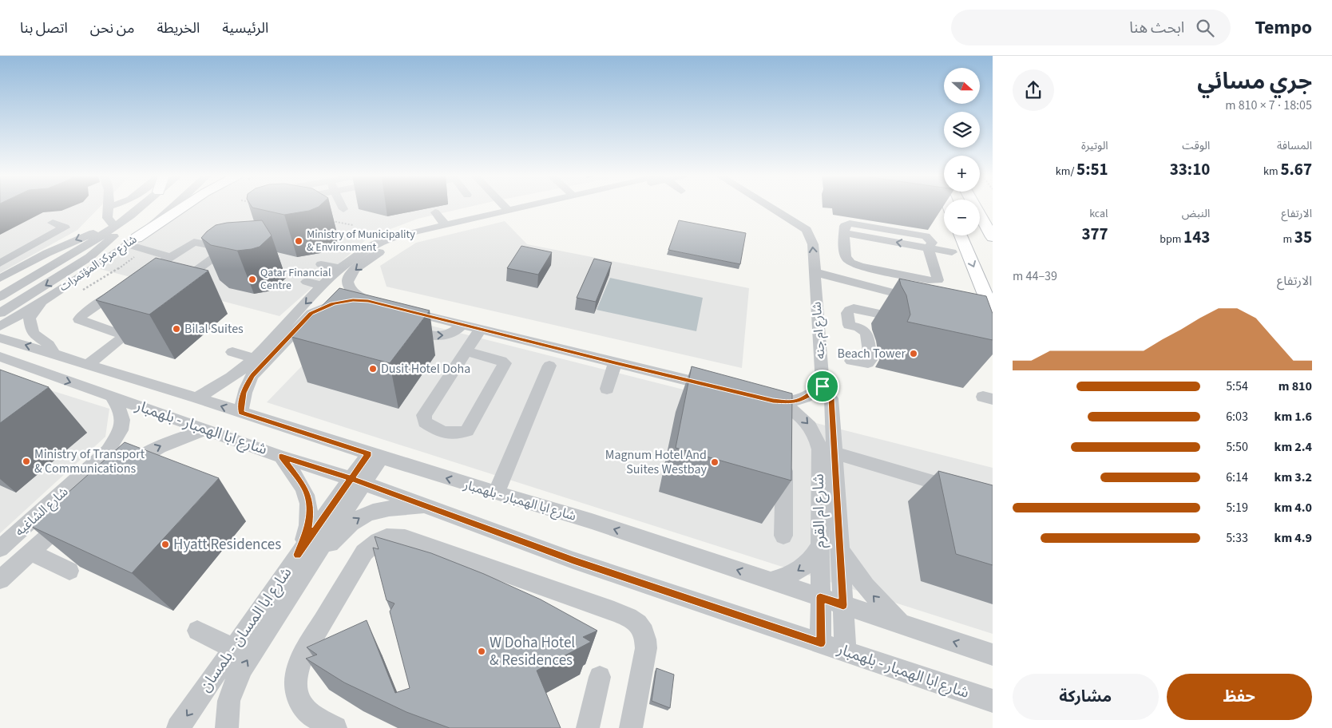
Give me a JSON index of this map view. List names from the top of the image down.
{
  "streets": {
    "street": [
      "شارع مركز المؤتمرات",
      "شارع ام جنه",
      "شارع ابا الهمبار - بلهمبار",
      "شارع ام القرم",
      "شارع الشاغيه",
      "شارع ابا المسان - بلمسان"
    ]
  },
  "crossings": [
    ["شارع ام جنه", "شارع ابا الهمبار - بلهمبار"],
    ["شارع ام جنه", "شارع ام القرم"],
    ["شارع ابا الهمبار - بلهمبار", "شارع ام القرم"],
    ["شارع ابا الهمبار - بلهمبار", "شارع الشاغيه"],
    ["شارع ابا الهمبار - بلهمبار", "شارع ابا المسان - بلمسان"]
  ],
  "places": [
    "Ministry of Municipality & Environment",
    "Qatar Financial Centre",
    "Bilal Suites",
    "Beach Tower",
    "Dusit Hotel Doha",
    "Ministry of Transport & Communications",
    "Magnum Hotel And Suites Westbay",
    "Hyatt Residences",
    "W Doha Hotel & Residences"
  ],
  "north": "right",
  "page": {
    "header": "Tempo",
    "search": "ابحث هنا",
    "nav": [
      "الرئيسية",
      "الخريطة",
      "من نحن",
      "اتصل بنا"
    ],
    "heading": ["جري مسائي", "18:05 · 7 × 810 m"],
    "map_buttons": ["+", "−"],
    "stats": [
      ["المسافة", "5.67 km"],
      ["الوقت", "33:10"],
      ["الوتيرة", "5:51 /km"],
      ["الارتفاع", "35 m"],
      ["النبض", "143 bpm"],
      ["kcal", "377"]
    ],
    "chart": ["الارتفاع", "39–44 m"],
    "list": [
      {
        "name": "810 m",
        "note": "5:54"
      },
      {
        "name": "1.6 km",
        "note": "6:03"
      },
      {
        "name": "2.4 km",
        "note": "5:50"
      },
      {
        "name": "3.2 km",
        "note": "6:14"
      },
      {
        "name": "4.0 km",
        "note": "5:19"
      },
      {
        "name": "4.9 km",
        "note": "5:33"
      }
    ],
    "buttons": ["حفظ", "مشاركة"]
  }
}
